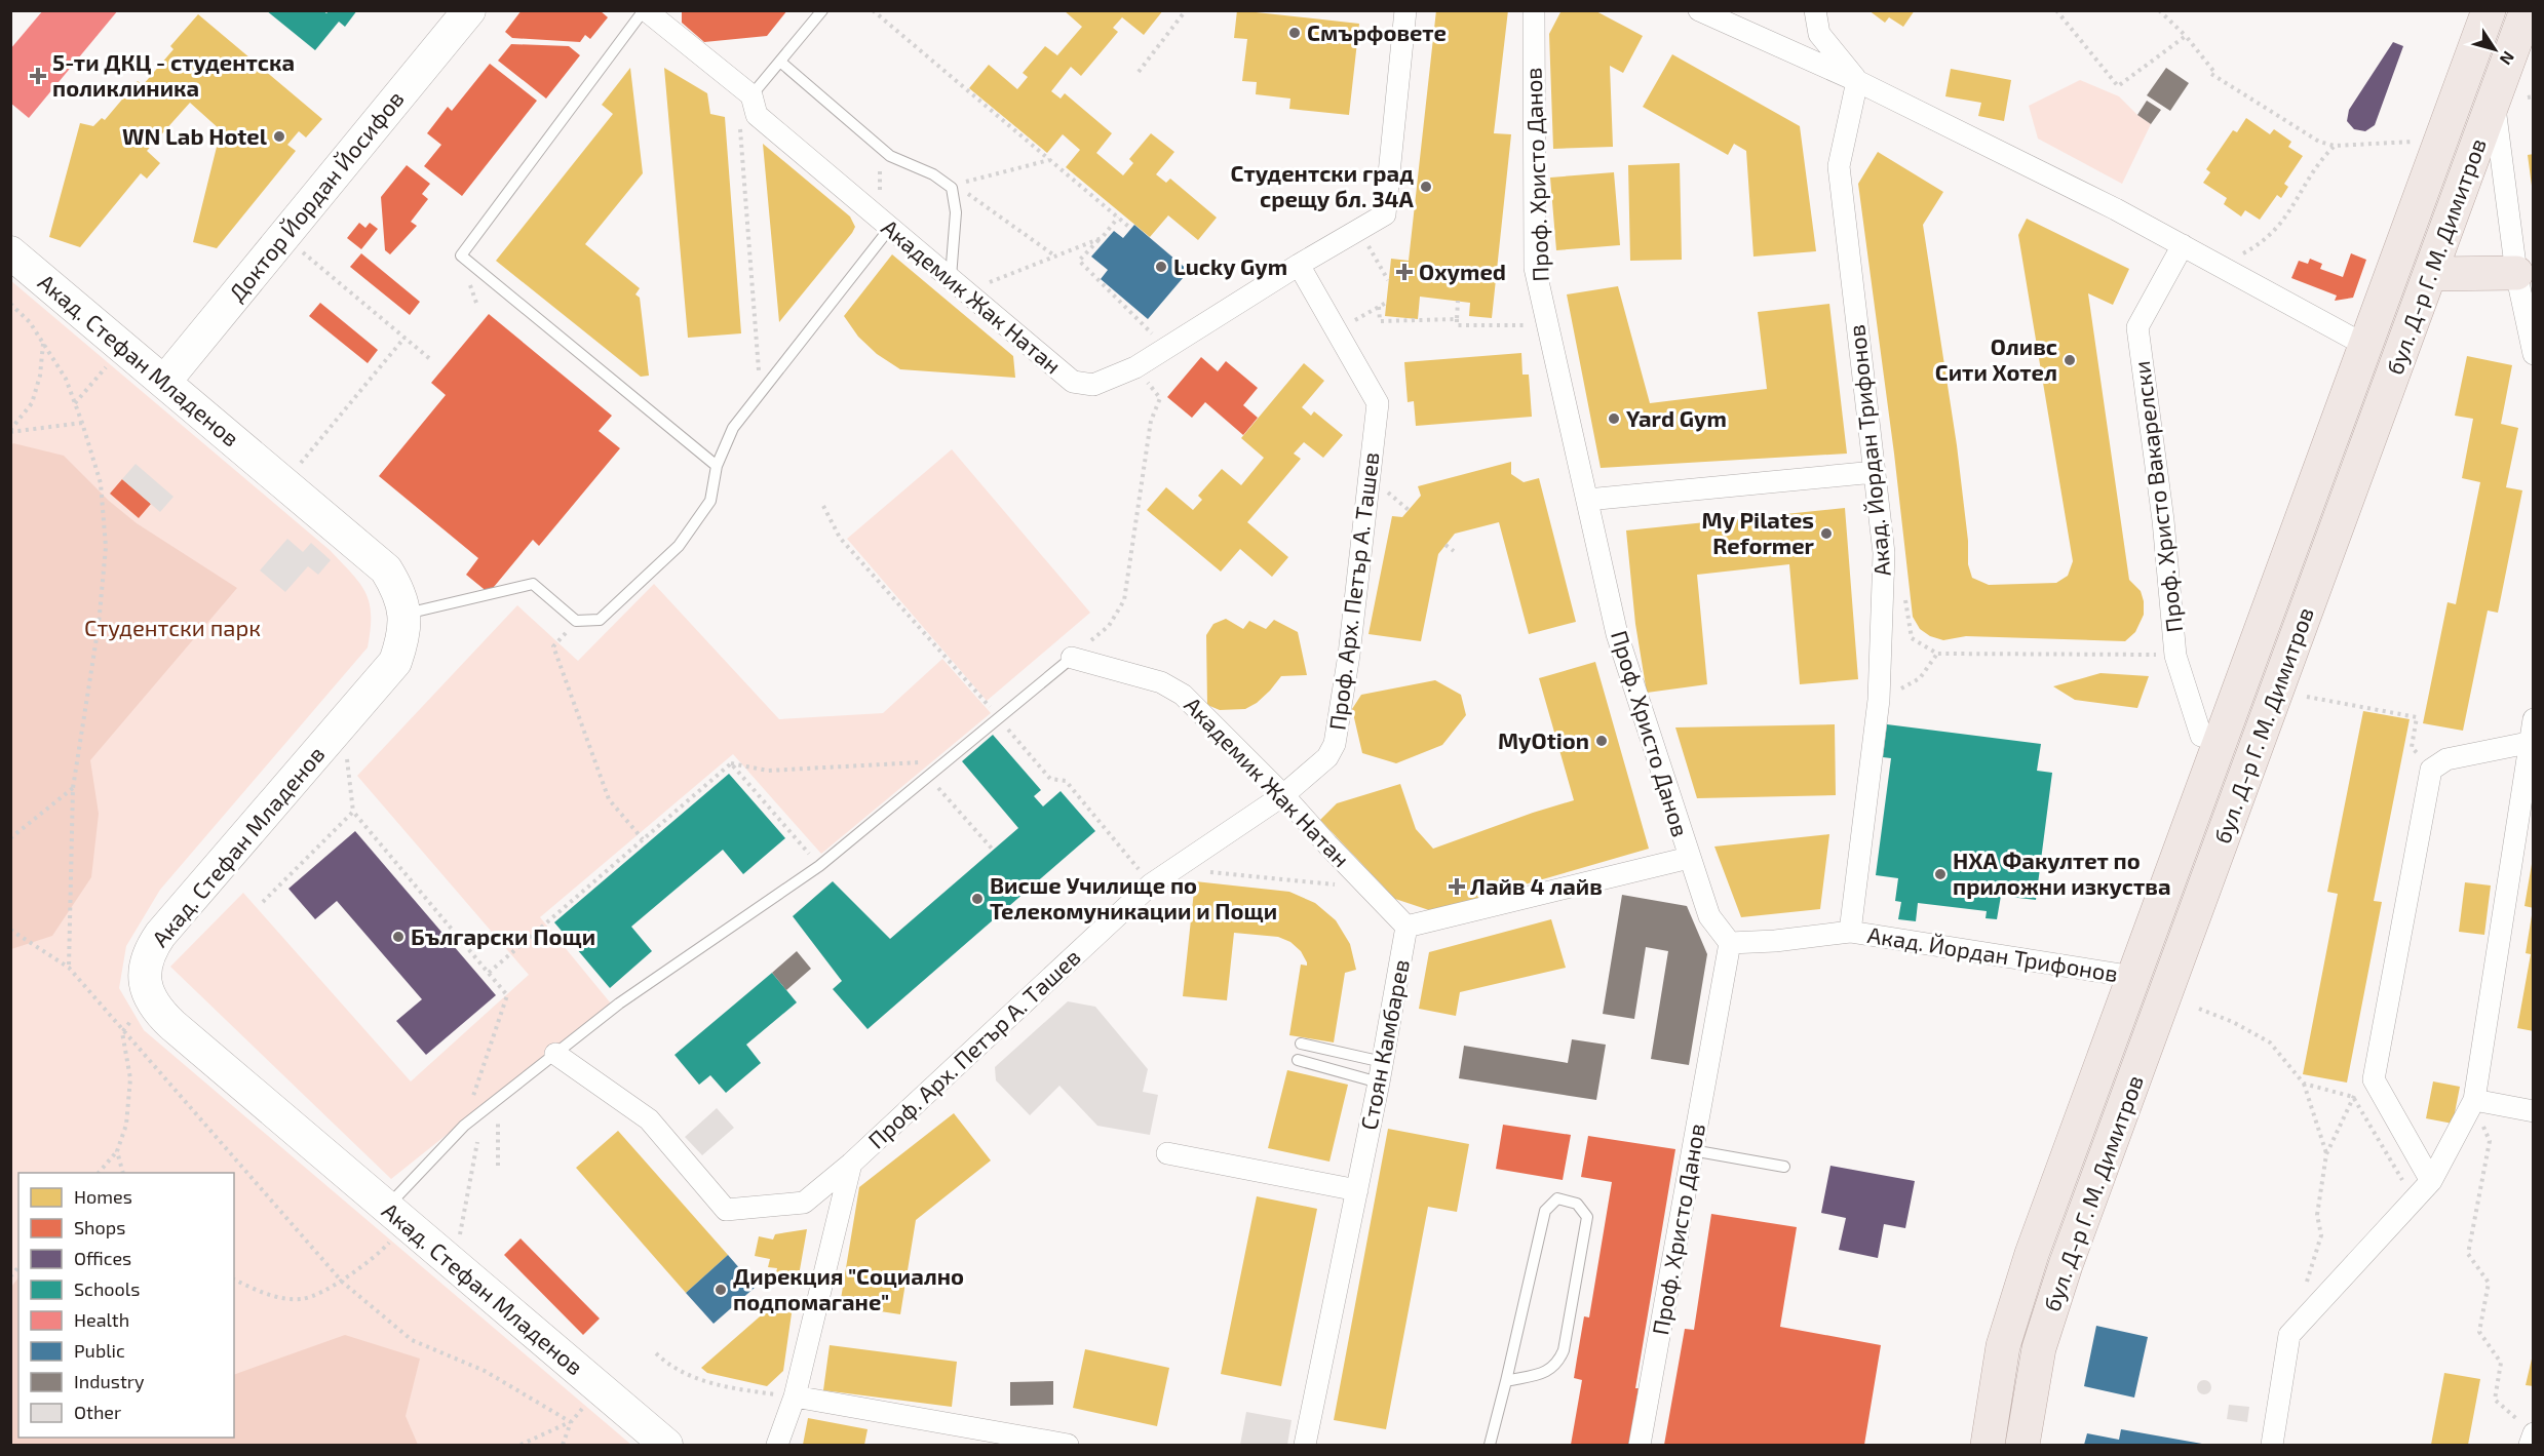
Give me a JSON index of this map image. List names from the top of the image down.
{
  "streets": {
    "main road": ["бул. Д-р Г. М. Димитров"],
    "street": [
      "Проф. Христо Данов",
      "Доктор Йордан Йосифов",
      "Академик Жак Натан",
      "Акад. Стефан Младенов",
      "Акад. Йордан Трифонов",
      "Проф. Христо Вакарелски",
      "Проф. Арх. Петър А. Ташев",
      "Стоян Камбарев"
    ]
  },
  "crossings": [
    ["Проф. Христо Данов", "Акад. Йордан Трифонов"],
    ["Проф. Христо Данов", "Стоян Камбарев"],
    ["Доктор Йордан Йосифов", "Акад. Стефан Младенов"],
    ["бул. Д-р Г. М. Димитров", "Акад. Йордан Трифонов"],
    ["бул. Д-р Г. М. Димитров", "Проф. Христо Вакарелски"],
    ["Академик Жак Натан", "Проф. Арх. Петър А. Ташев"],
    ["Академик Жак Натан", "Стоян Камбарев"]
  ],
  "parks": ["Студентски парк"],
  "places": {
    "other": [
      "Смърфовете",
      "WN Lab Hotel",
      "Студентски град срещу бл. 34А",
      "Lucky Gym",
      "Оливс Сити Хотел",
      "Yard Gym",
      "My Pilates Reformer",
      "MyOtion",
      "НХА Факултет по приложни изкуства",
      "Висше Училище по Телекомуникации и Пощи",
      "Български Пощи",
      "Дирекция \"Социално подпомагане\""
    ],
    "health": ["5-ти ДКЦ - студентска поликлиника", "Oxymed", "Лайв 4 лайв"]
  },
  "legend": [
    "Homes",
    "Shops",
    "Offices",
    "Schools",
    "Health",
    "Public",
    "Industry",
    "Other"
  ],
  "north": "bottom right"
}
